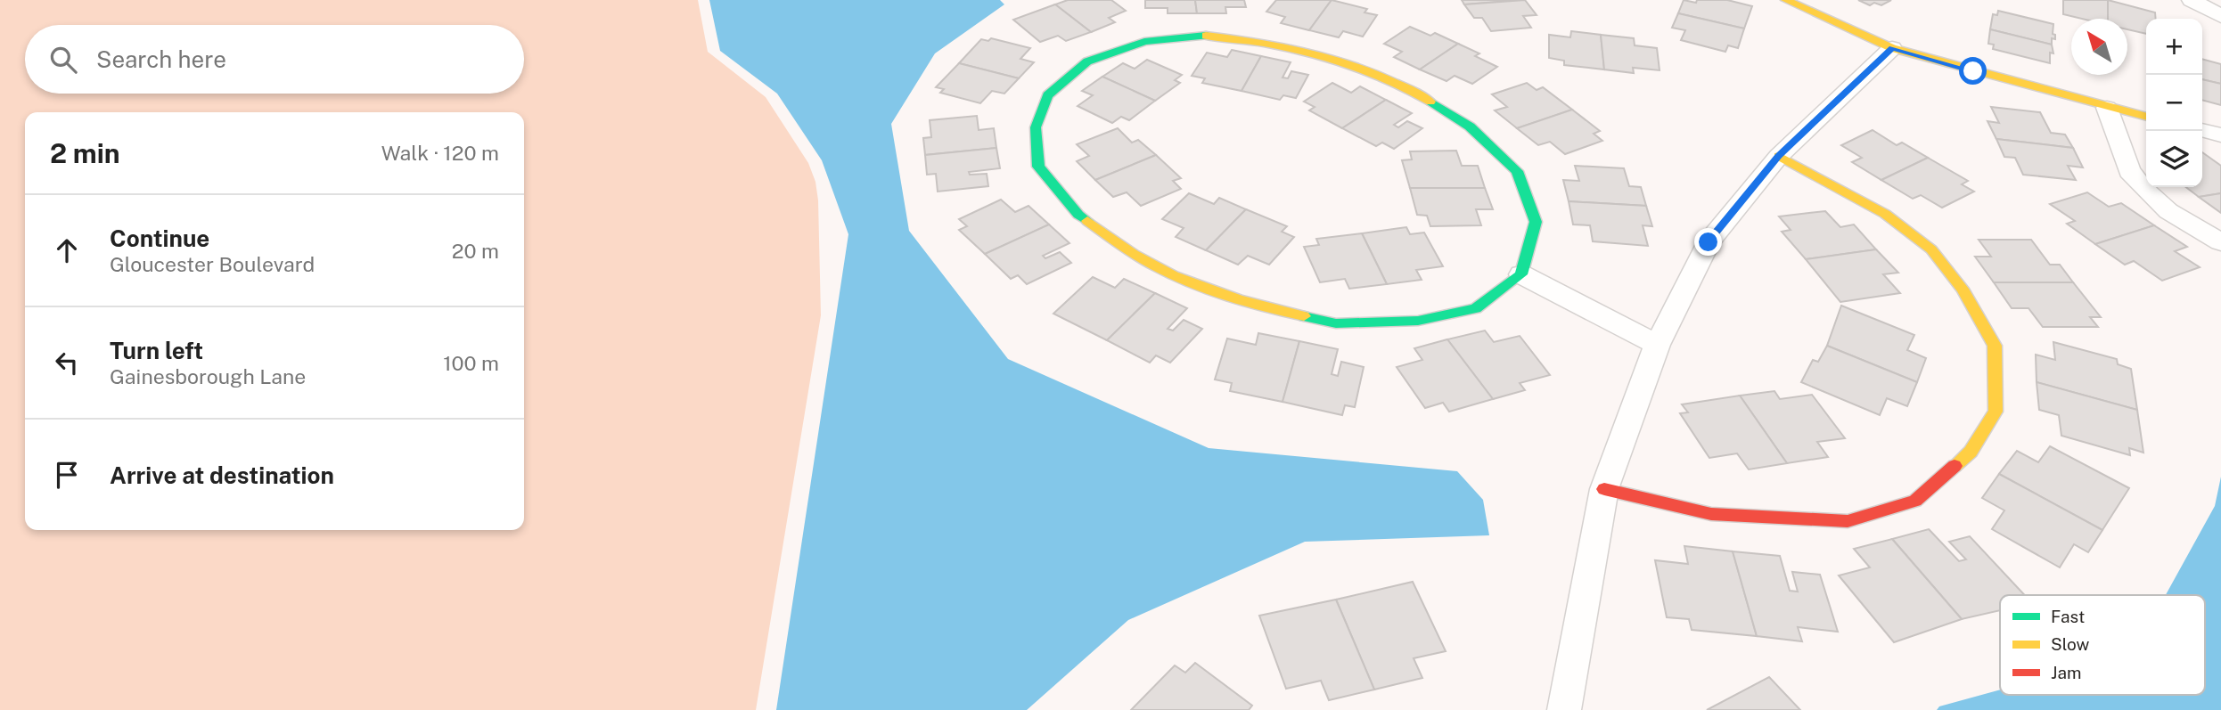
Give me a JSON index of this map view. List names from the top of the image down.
{
  "legend": ["Fast", "Slow", "Jam"],
  "north": "top left",
  "page": {
    "map_buttons": ["+", "−"],
    "search": "Search here",
    "heading": ["2 min", "Walk · 120 m"],
    "list": [
      ["Continue", "Gloucester Boulevard", "20 m"],
      ["Turn left", "Gainesborough Lane", "100 m"],
      "Arrive at destination"
    ]
  }
}
